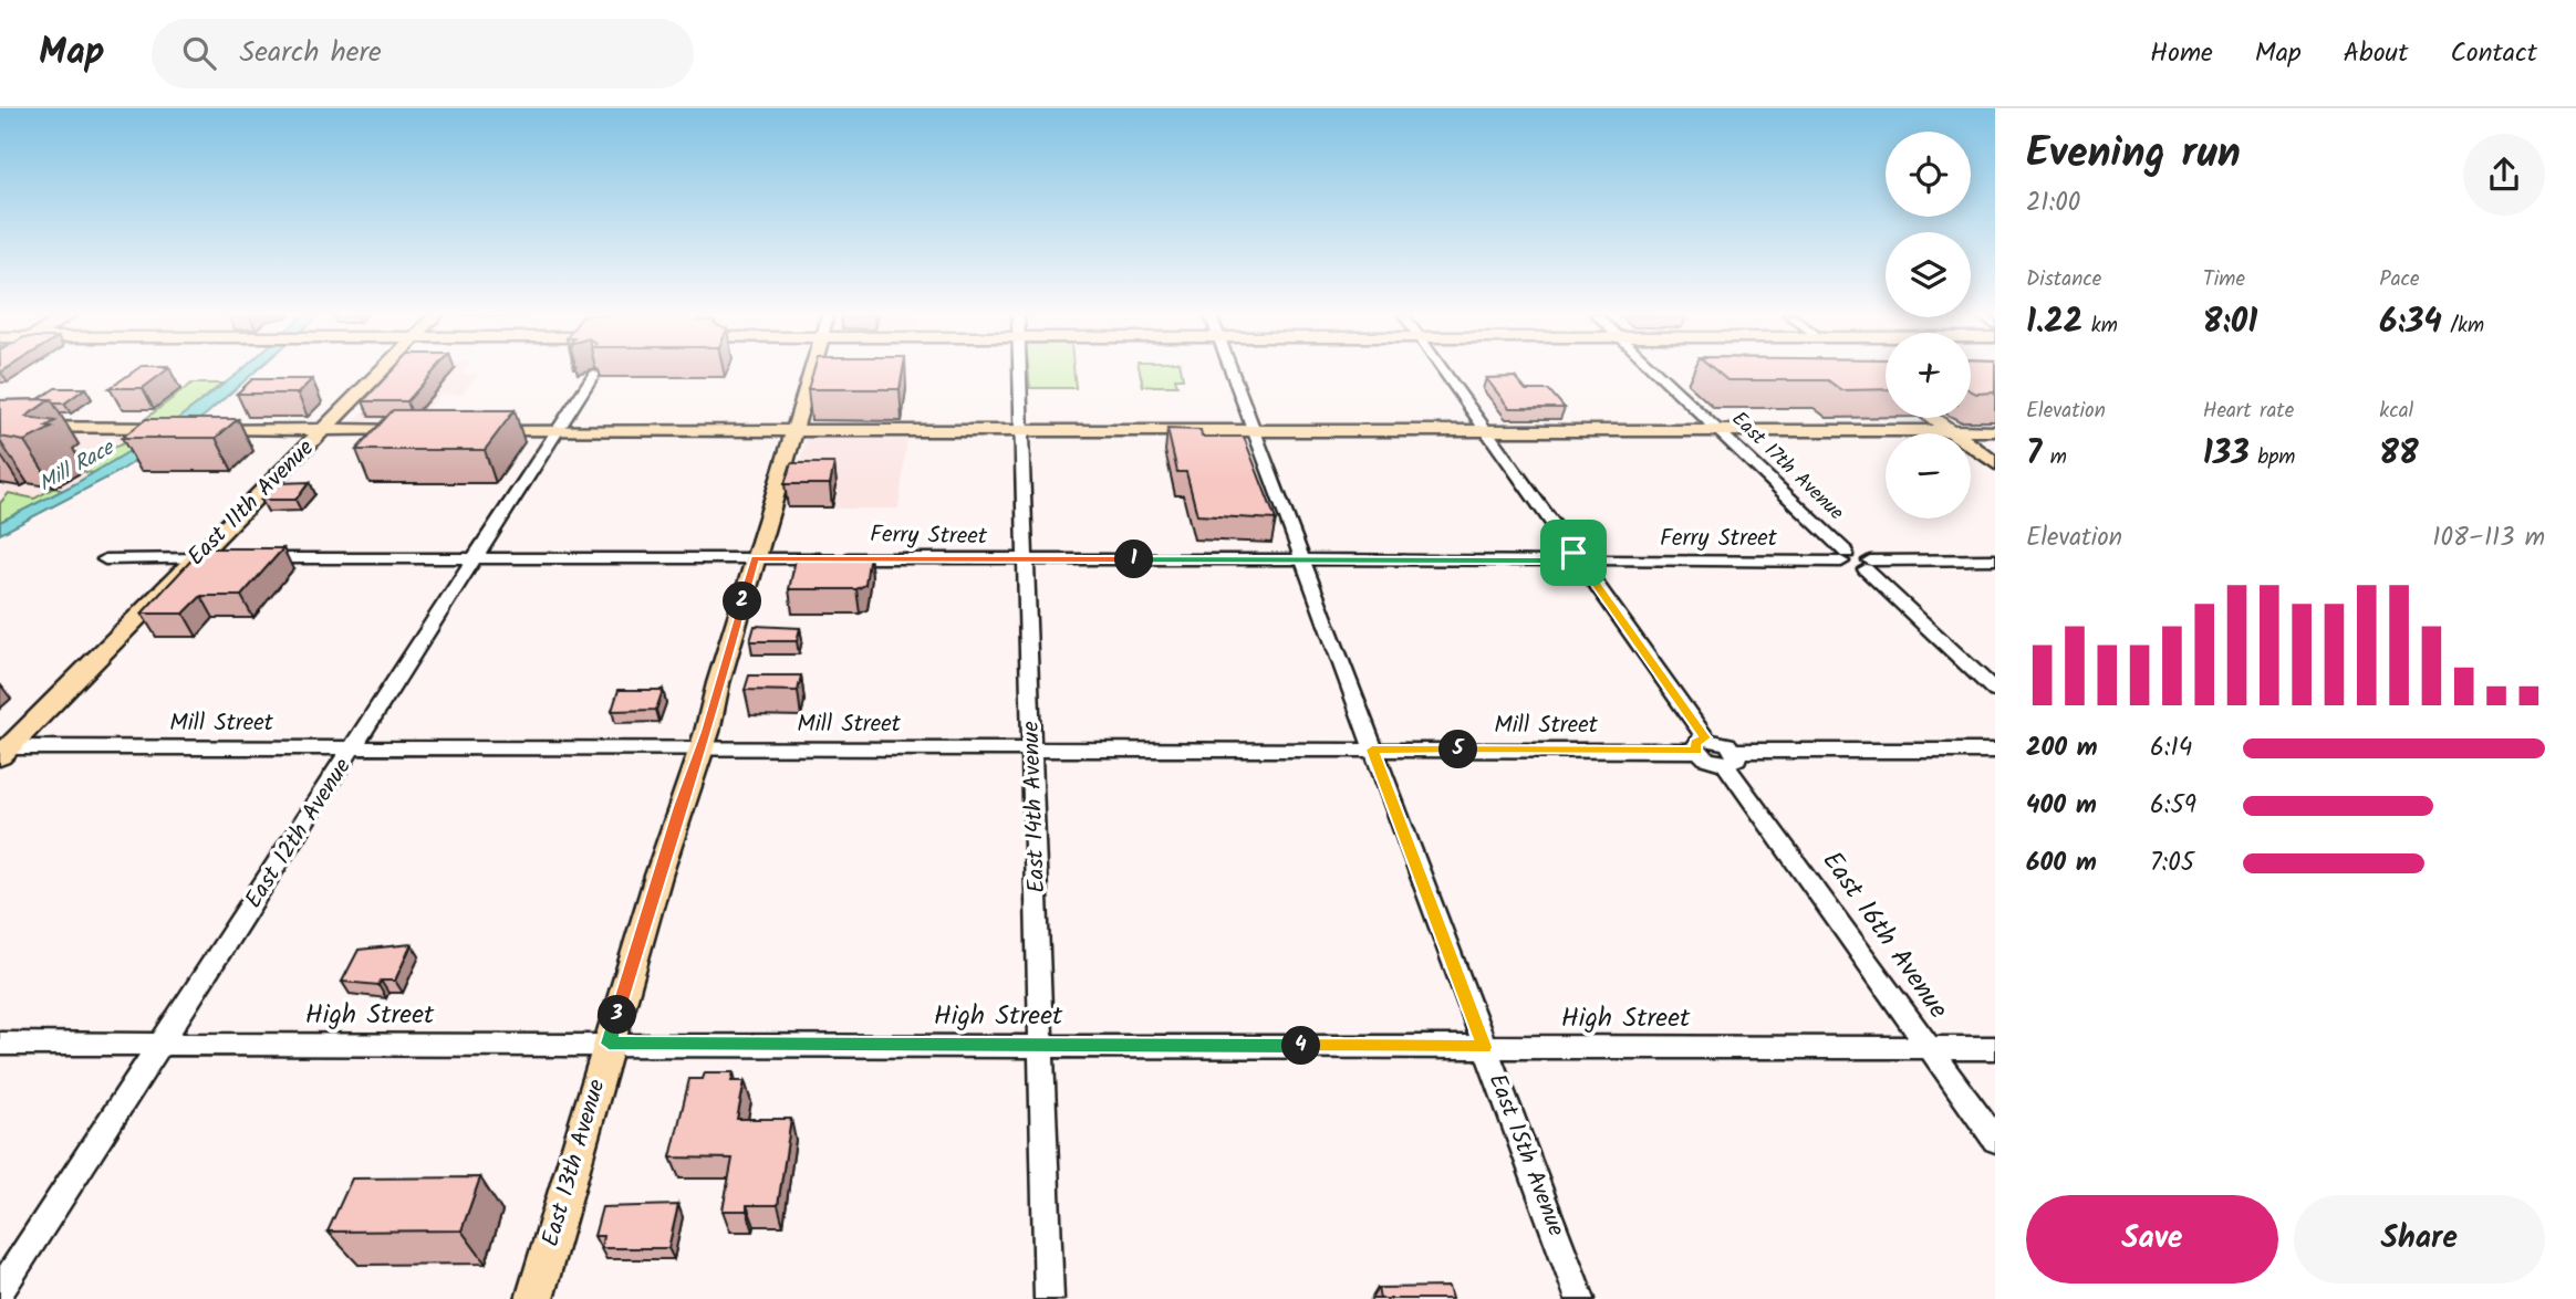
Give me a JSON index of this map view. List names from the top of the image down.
{
  "streets": {
    "main road": ["East 11th Avenue", "East 13th Avenue"],
    "street": [
      "East 17th Avenue",
      "Ferry Street",
      "Mill Street",
      "East 14th Avenue",
      "East 12th Avenue",
      "East 16th Avenue",
      "High Street",
      "East 15th Avenue"
    ]
  },
  "crossings": [
    ["East 17th Avenue", "Ferry Street"],
    ["East 11th Avenue", "Mill Street"],
    ["Ferry Street", "East 14th Avenue"],
    ["Ferry Street", "East 12th Avenue"],
    ["Ferry Street", "East 15th Avenue"],
    ["Ferry Street", "East 13th Avenue"],
    ["Mill Street", "East 14th Avenue"],
    ["Mill Street", "East 12th Avenue"],
    ["Mill Street", "East 15th Avenue"],
    ["Mill Street", "East 13th Avenue"],
    ["East 14th Avenue", "High Street"],
    ["East 12th Avenue", "High Street"],
    ["East 16th Avenue", "High Street"],
    ["High Street", "East 15th Avenue"],
    ["High Street", "East 13th Avenue"]
  ],
  "water": ["Mill Race"],
  "page": {
    "header": "Map",
    "search": "Search here",
    "nav": [
      "Home",
      "Map",
      "About",
      "Contact"
    ],
    "heading": ["Evening run", "21:00"],
    "map_buttons": ["+", "−"],
    "stats": [
      ["Distance", "1.22 km"],
      ["Time", "8:01"],
      ["Pace", "6:34 /km"],
      ["Elevation", "7 m"],
      ["Heart rate", "133 bpm"],
      ["kcal", "88"]
    ],
    "chart": ["Elevation", "108–113 m"],
    "pins": [
      "1",
      "2",
      "5",
      "3",
      "4"
    ],
    "list": [
      {
        "name": "200 m",
        "note": "6:14"
      },
      {
        "name": "400 m",
        "note": "6:59"
      },
      {
        "name": "600 m",
        "note": "7:05"
      }
    ],
    "buttons": ["Save", "Share"]
  }
}
